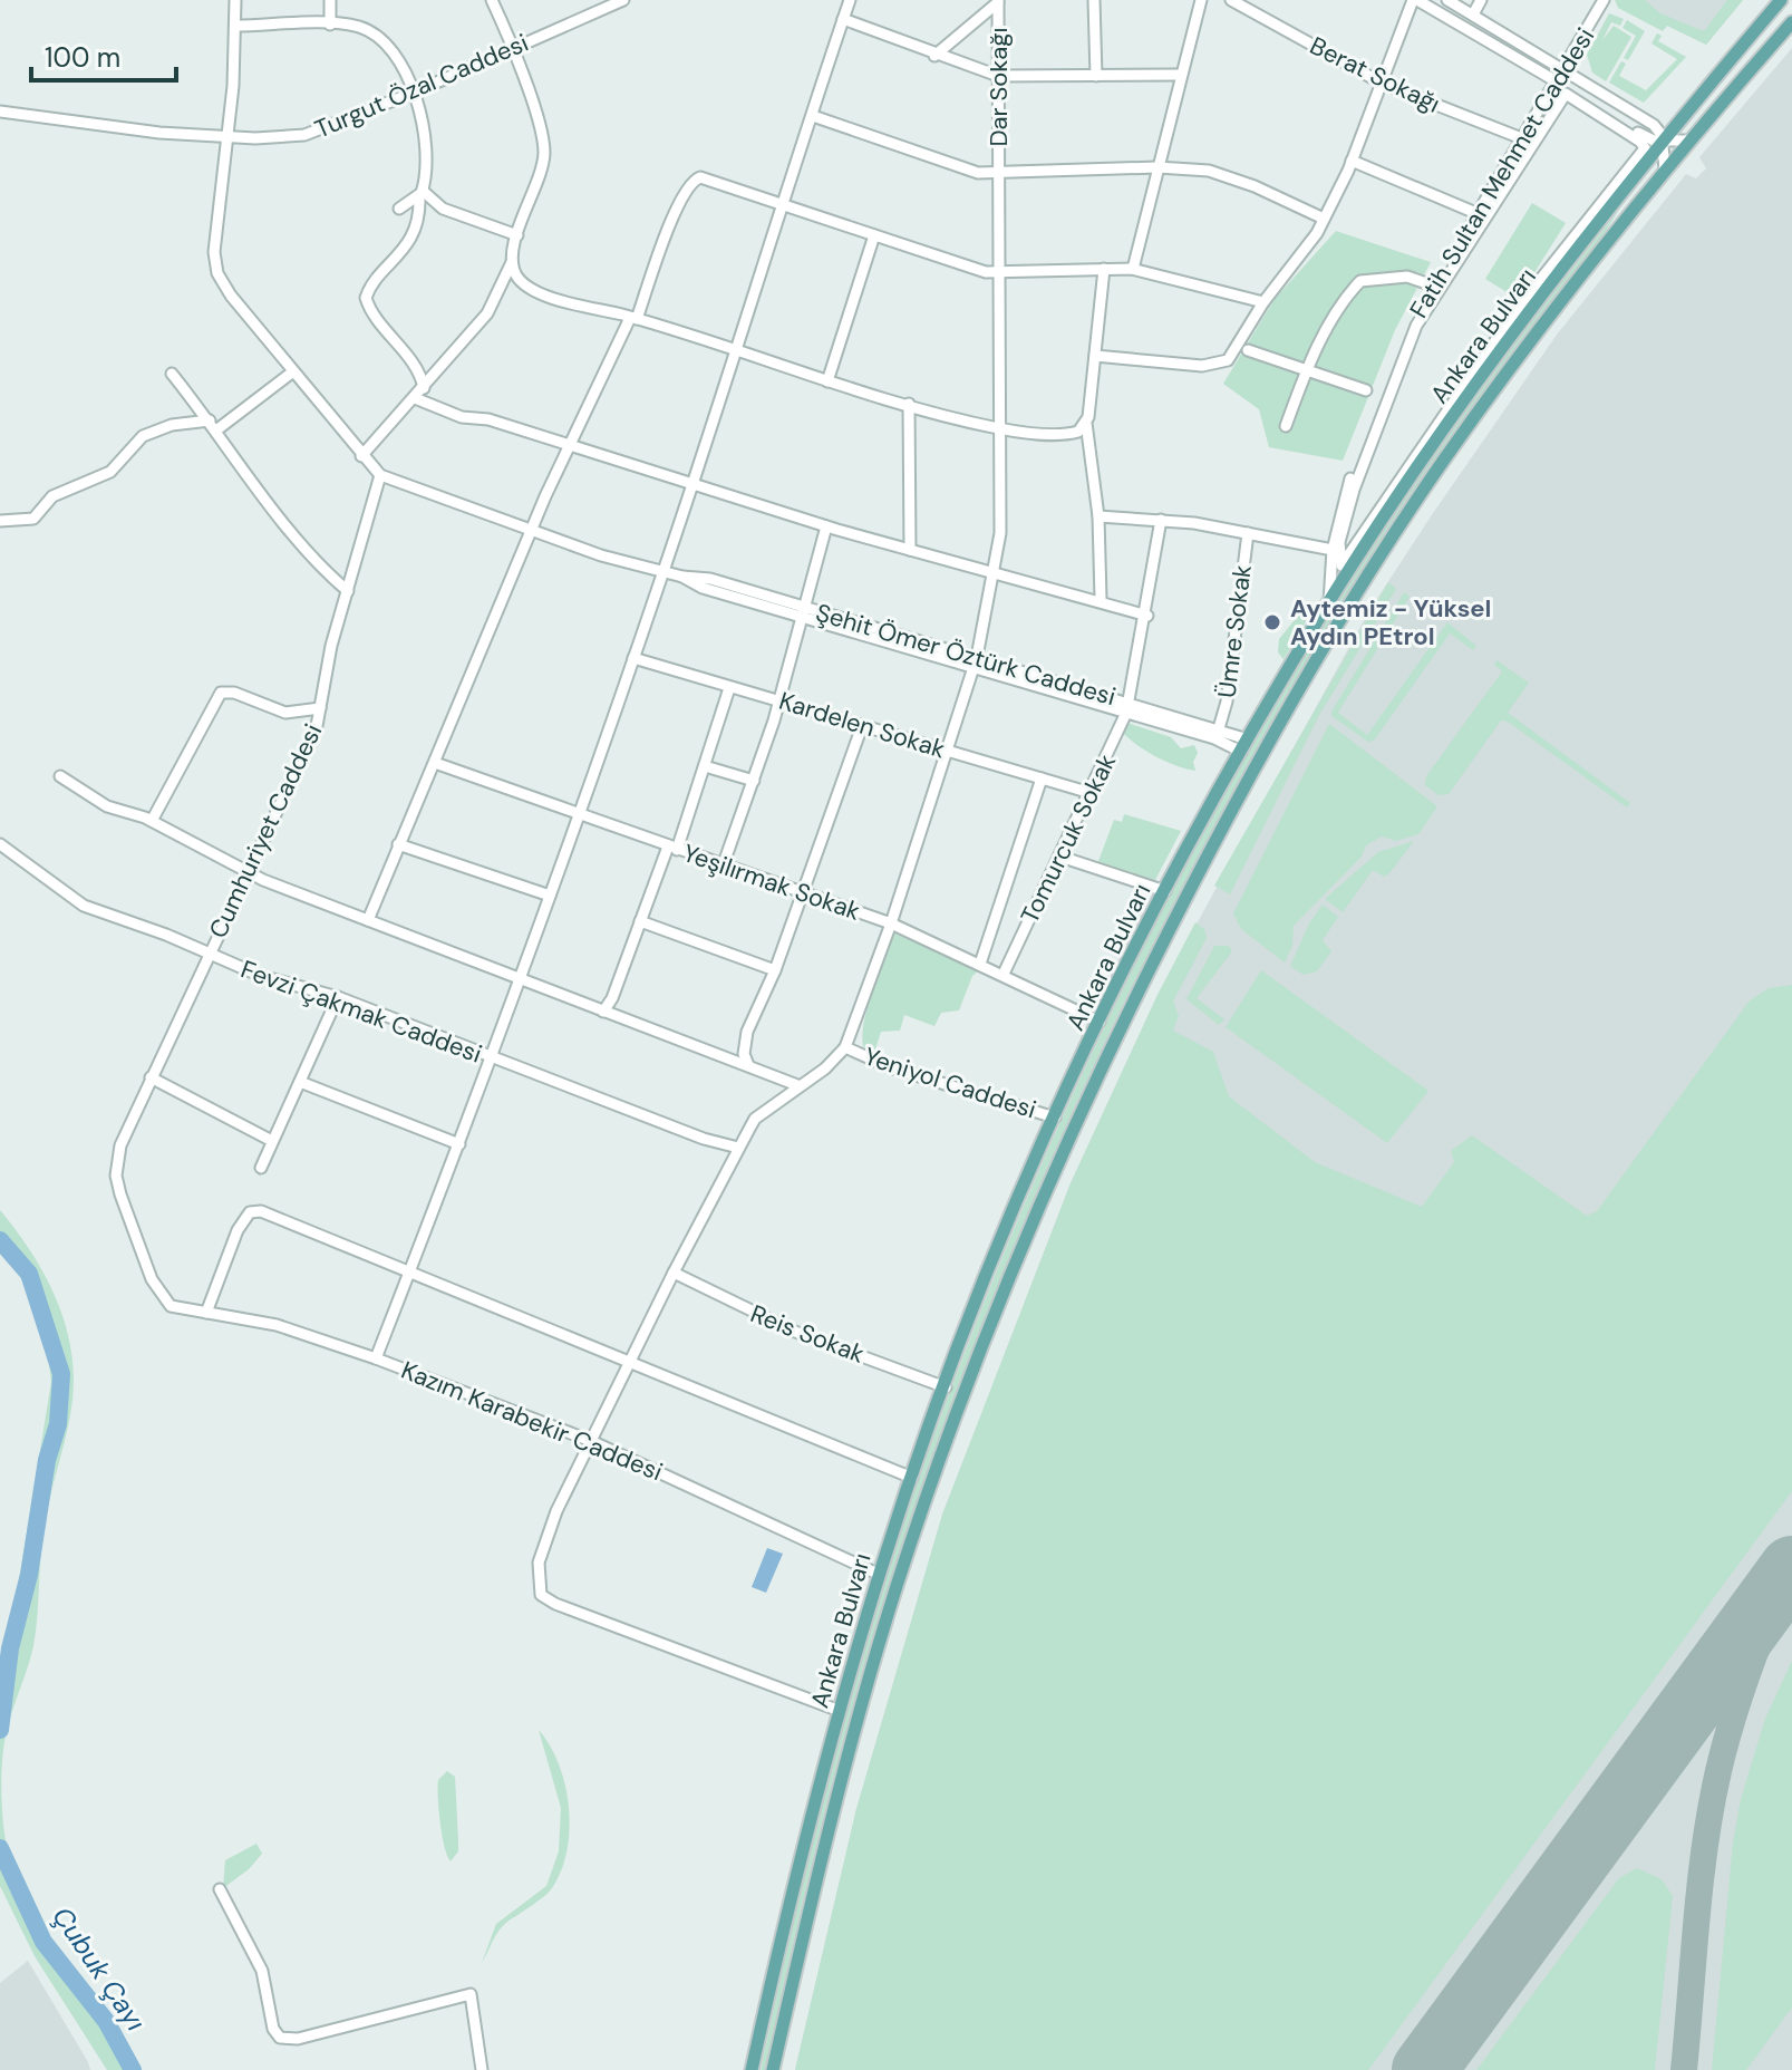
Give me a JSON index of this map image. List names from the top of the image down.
{
  "streets": {
    "main road": ["Ankara Bulvarı"],
    "street": [
      "Berat Sokağı",
      "Turgut Özal Caddesi",
      "Dar Sokağı",
      "Fatih Sultan Mehmet Caddesi",
      "Ümre Sokak",
      "Şehit Ömer Öztürk Caddesi",
      "Kardelen Sokak",
      "Cumhuriyet Caddesi",
      "Tomurcuk Sokak",
      "Yeşilırmak Sokak",
      "Fevzi Çakmak Caddesi",
      "Yeniyol Caddesi",
      "Reis Sokak",
      "Kazım Karabekir Caddesi"
    ]
  },
  "crossings": [
    ["Berat Sokağı", "Fatih Sultan Mehmet Caddesi"],
    ["Turgut Özal Caddesi", "Şehit Ömer Öztürk Caddesi"],
    ["Dar Sokağı", "Şehit Ömer Öztürk Caddesi"],
    ["Dar Sokağı", "Kardelen Sokak"],
    ["Dar Sokağı", "Yeşilırmak Sokak"],
    ["Dar Sokağı", "Yeniyol Caddesi"],
    ["Fatih Sultan Mehmet Caddesi", "Ankara Bulvarı"],
    ["Ankara Bulvarı", "Şehit Ömer Öztürk Caddesi"],
    ["Ankara Bulvarı", "Yeşilırmak Sokak"],
    ["Ankara Bulvarı", "Yeniyol Caddesi"],
    ["Ankara Bulvarı", "Reis Sokak"],
    ["Ankara Bulvarı", "Kazım Karabekir Caddesi"],
    ["Ümre Sokak", "Şehit Ömer Öztürk Caddesi"],
    ["Şehit Ömer Öztürk Caddesi", "Cumhuriyet Caddesi"],
    ["Şehit Ömer Öztürk Caddesi", "Tomurcuk Sokak"],
    ["Kardelen Sokak", "Tomurcuk Sokak"],
    ["Cumhuriyet Caddesi", "Fevzi Çakmak Caddesi"],
    ["Cumhuriyet Caddesi", "Kazım Karabekir Caddesi"],
    ["Tomurcuk Sokak", "Yeşilırmak Sokak"]
  ],
  "water": ["Çubuk Çayı"],
  "places": ["Aytemiz - Yüksel Aydın PEtrol"],
  "scale_bar": "100 m"
}
